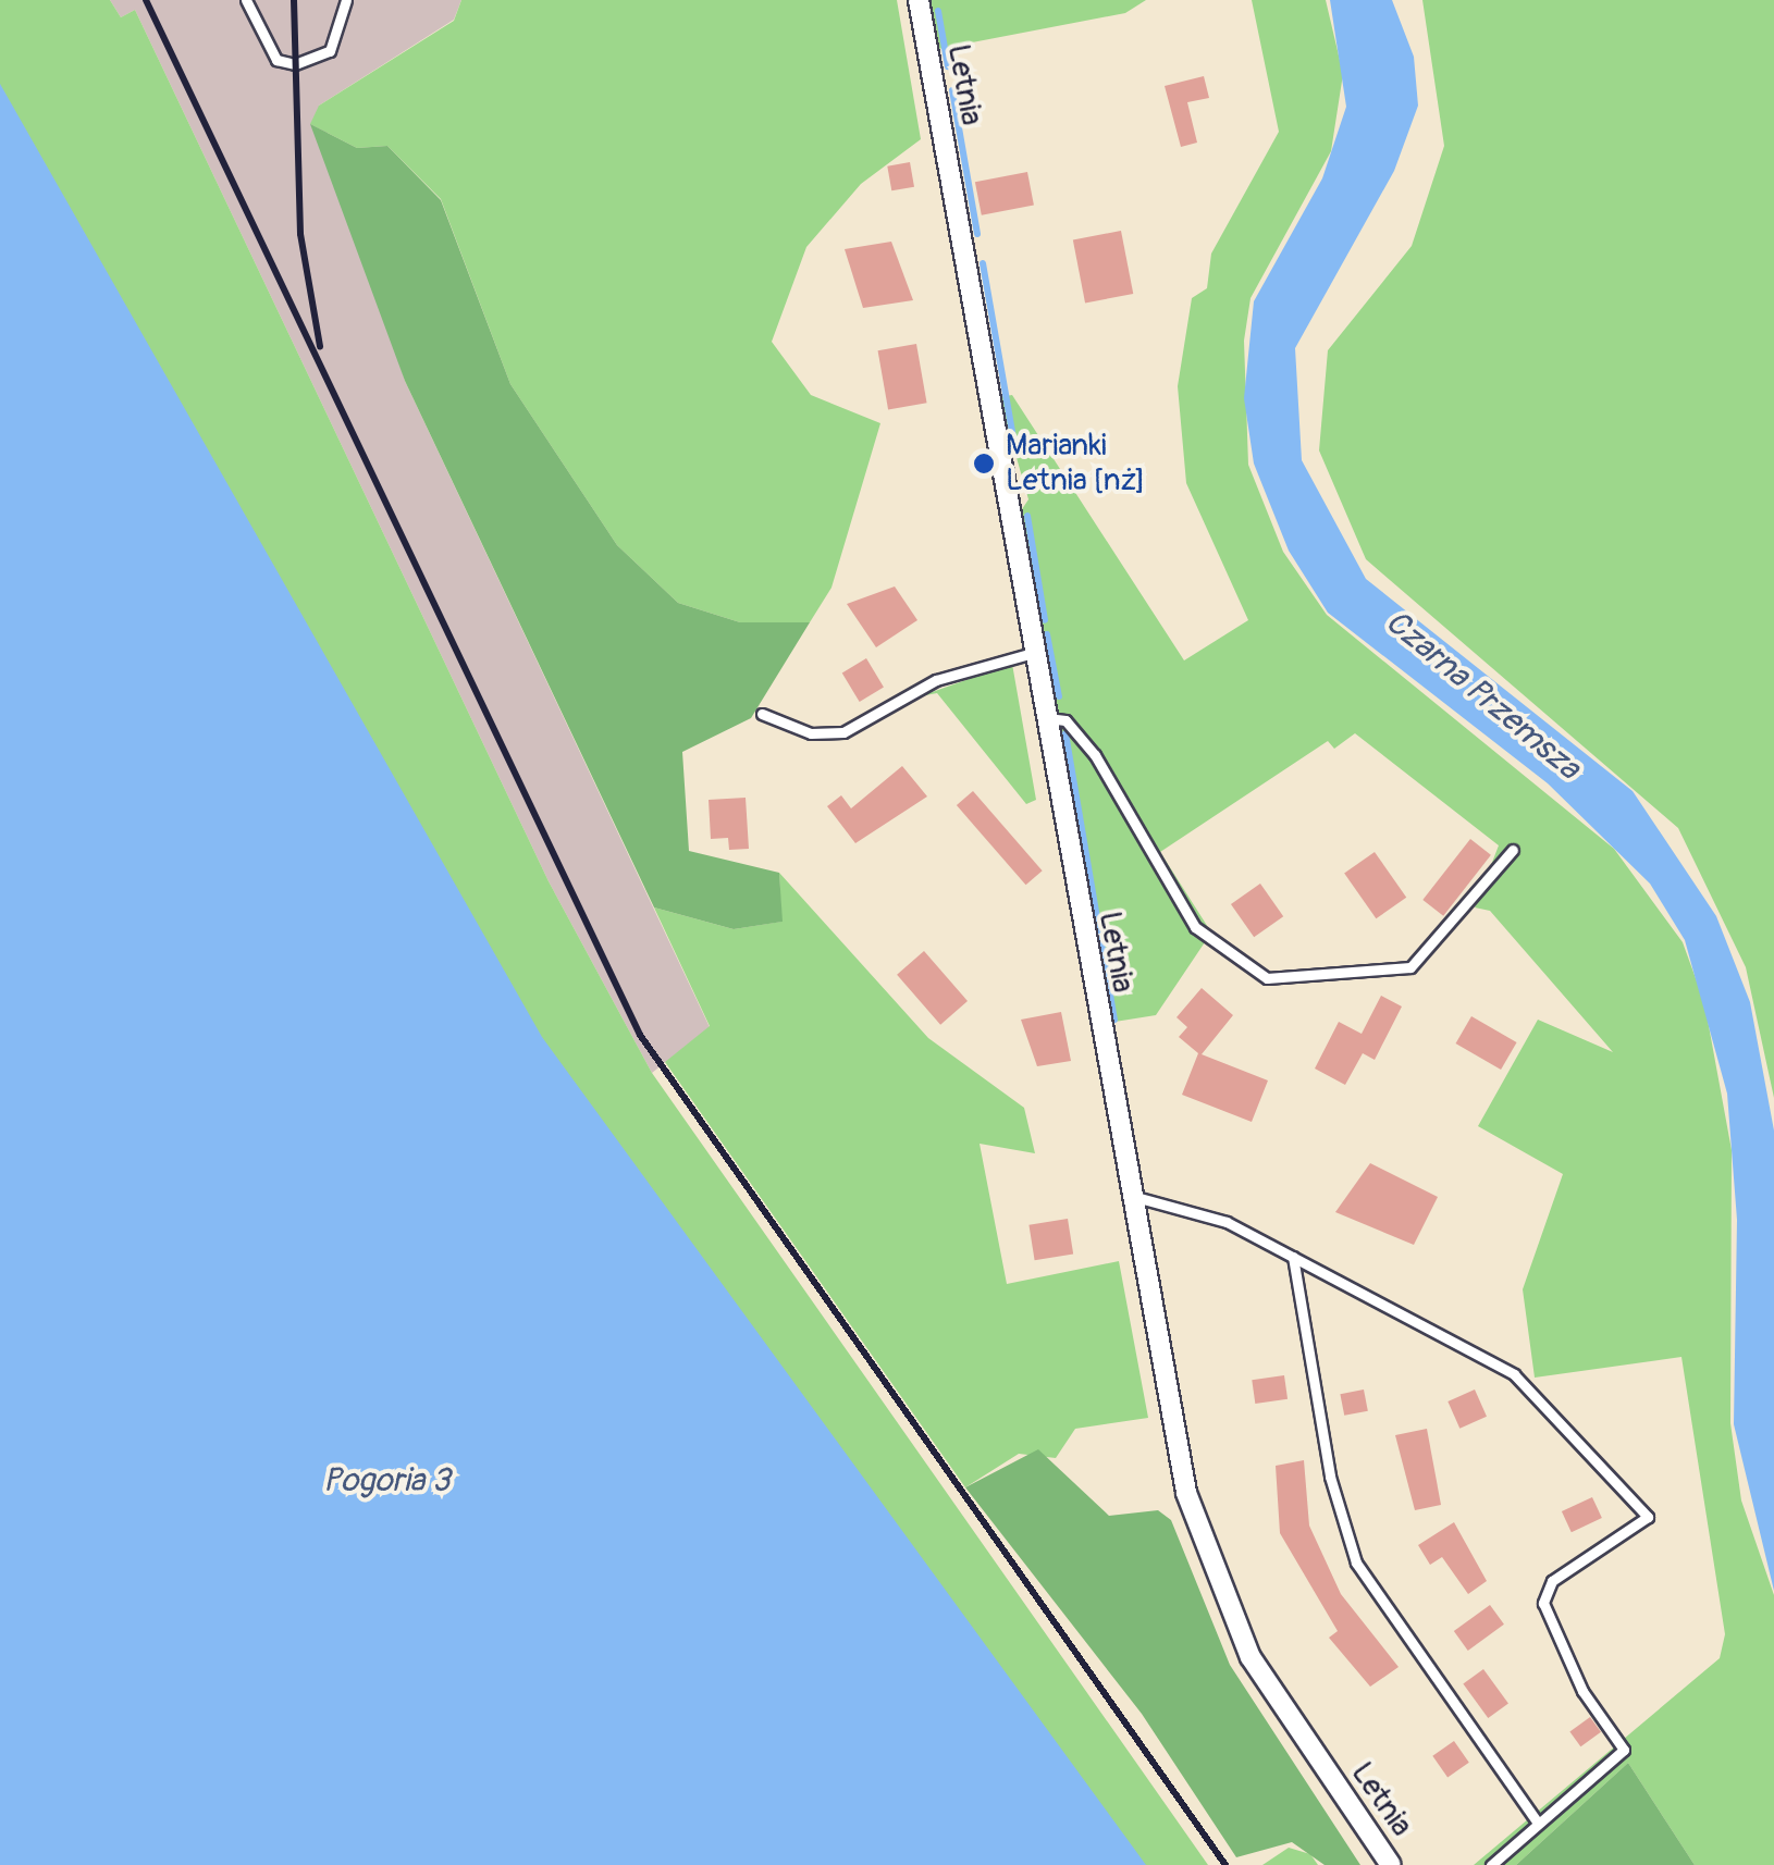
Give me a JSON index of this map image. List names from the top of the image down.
{
  "streets": {
    "street": ["Letnia"]
  },
  "water": ["Czarna Przemsza", "Pogoria 3"],
  "places": ["Marianki Letnia [nż]"]
}
